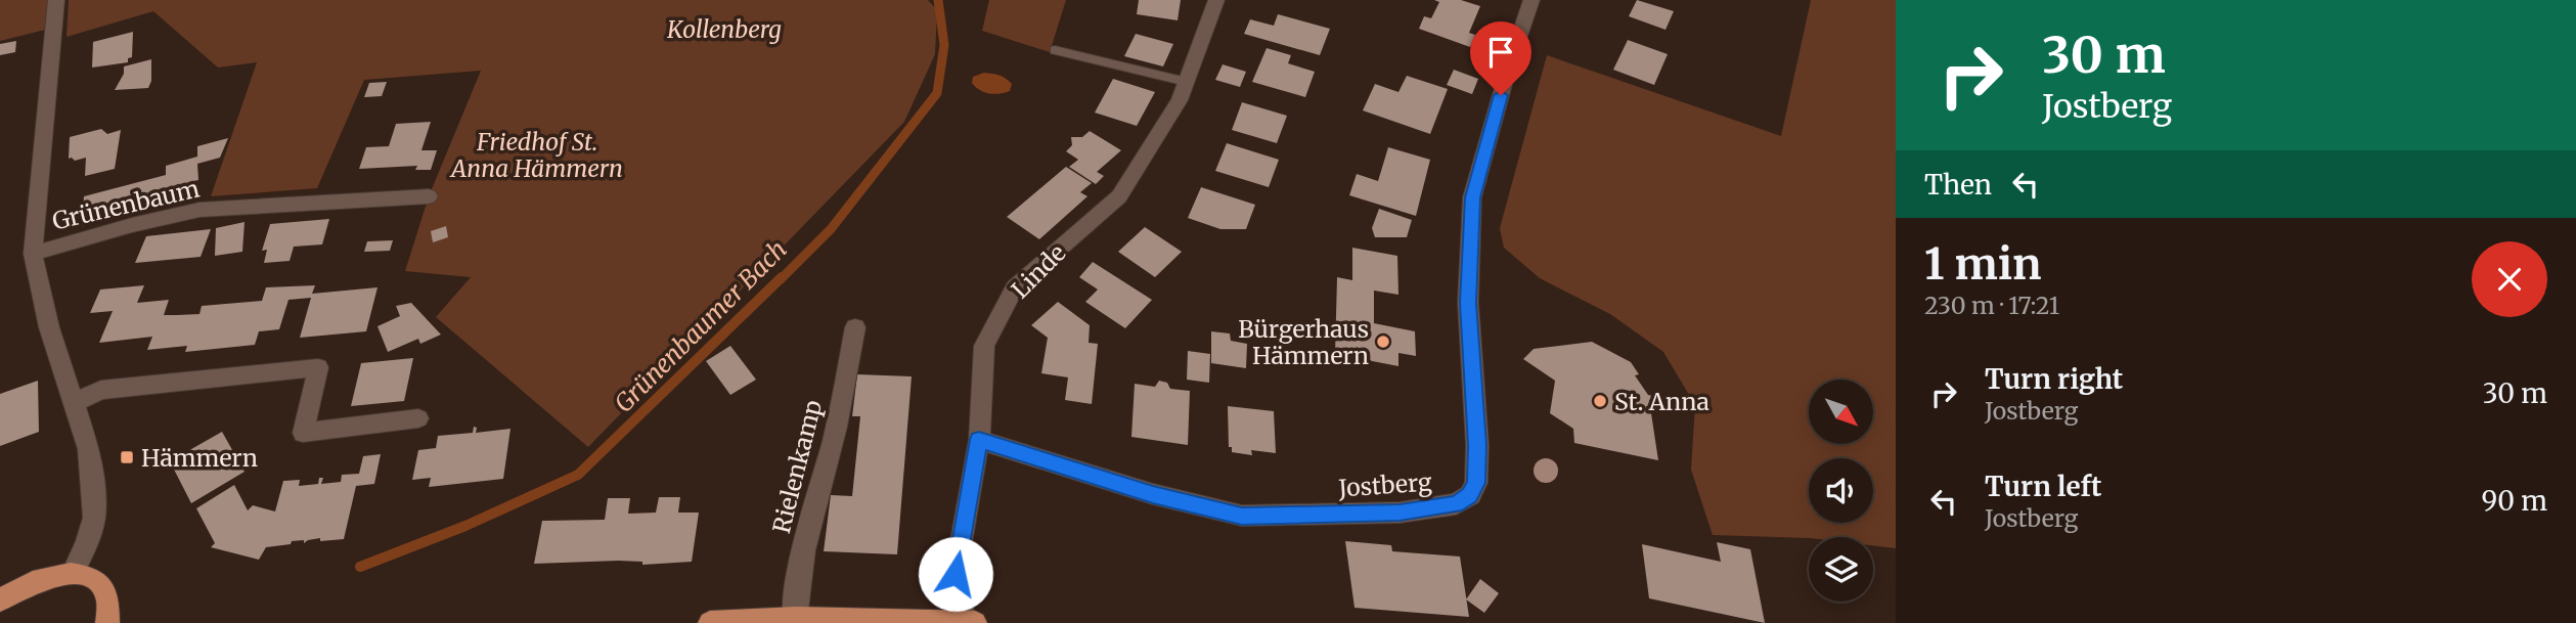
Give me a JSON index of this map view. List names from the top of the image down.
{
  "streets": {
    "street": [
      "Grünenbaum",
      "Linde",
      "Rielenkamp",
      "Jostberg"
    ]
  },
  "crossings": [
    ["Linde", "Jostberg"]
  ],
  "water": ["Grünenbaumer Bach"],
  "parks": ["Kollenberg", "Friedhof St. Anna Hämmern"],
  "places": {
    "other": ["Bürgerhaus Hämmern", "St. Anna"],
    "transit": ["Hämmern"]
  },
  "north": "bottom right",
  "page": {
    "turn": ["30 m", "Jostberg"],
    "then": "Then",
    "heading": ["1 min", "230 m · 17:21"],
    "list": [
      {
        "name": "Turn right",
        "note": "Jostberg",
        "value": "30 m"
      },
      {
        "name": "Turn left",
        "note": "Jostberg",
        "value": "90 m"
      }
    ]
  }
}
